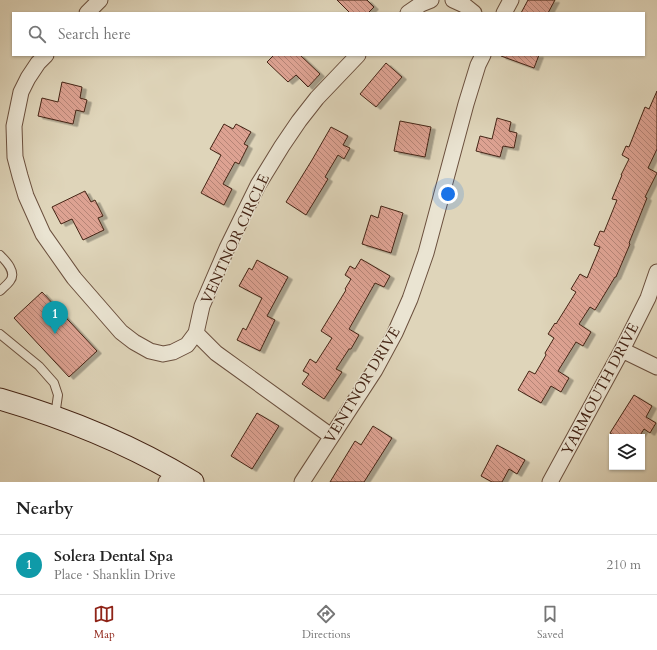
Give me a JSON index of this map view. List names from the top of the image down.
{
  "streets": {
    "street": ["VENTNOR CIRCLE", "VENTNOR DRIVE", "YARMOUTH DRIVE"]
  },
  "page": {
    "search": "Search here",
    "pins": "1",
    "heading": "Nearby",
    "list": [
      {
        "mark": "1",
        "name": "Solera Dental Spa",
        "note": "Place · Shanklin Drive",
        "value": "210 m"
      }
    ],
    "nav": ["Map", "Directions", "Saved"]
  }
}
